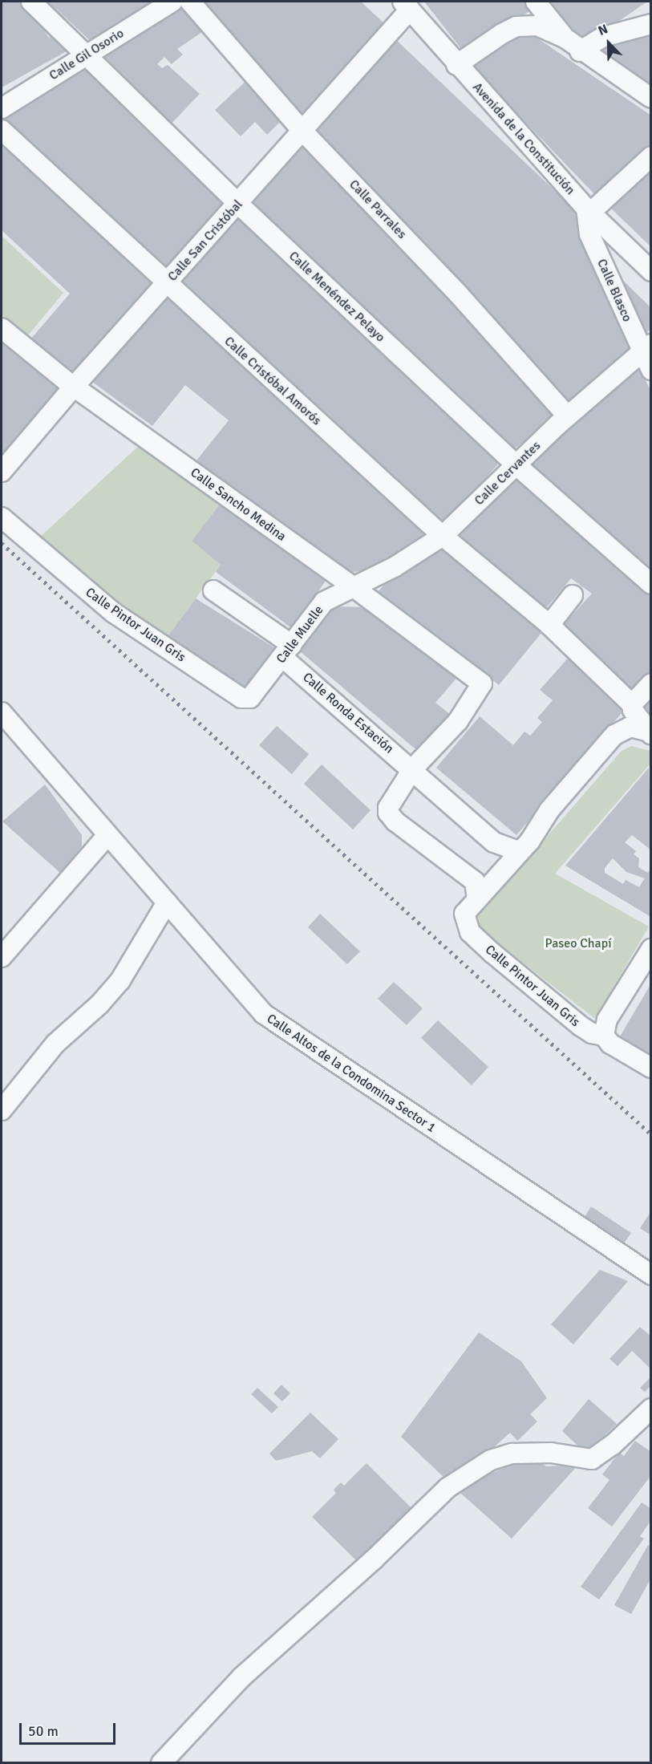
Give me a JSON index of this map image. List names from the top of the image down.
{
  "streets": {
    "street": [
      "Calle Gil Osorio",
      "Avenida de la Constitución",
      "Calle Parrales",
      "Calle San Cristóbal",
      "Calle Blasco",
      "Calle Menéndez Pelayo",
      "Calle Cristóbal Amorós",
      "Calle Cervantes",
      "Calle Sancho Medina",
      "Calle Pintor Juan Gris",
      "Calle Muelle",
      "Calle Ronda Estación",
      "Calle Altos de la Condomina Sector 1"
    ]
  },
  "crossings": [
    ["Calle Gil Osorio", "Calle Menéndez Pelayo"],
    ["Avenida de la Constitución", "Calle San Cristóbal"],
    ["Avenida de la Constitución", "Calle Blasco"],
    ["Calle Parrales", "Calle San Cristóbal"],
    ["Calle Parrales", "Calle Cervantes"],
    ["Calle San Cristóbal", "Calle Menéndez Pelayo"],
    ["Calle San Cristóbal", "Calle Cristóbal Amorós"],
    ["Calle San Cristóbal", "Calle Sancho Medina"],
    ["Calle Blasco", "Calle Cervantes"],
    ["Calle Menéndez Pelayo", "Calle Cervantes"],
    ["Calle Cristóbal Amorós", "Calle Cervantes"],
    ["Calle Cervantes", "Calle Sancho Medina"],
    ["Calle Cervantes", "Calle Muelle"],
    ["Calle Sancho Medina", "Calle Muelle"],
    ["Calle Sancho Medina", "Calle Ronda Estación"],
    ["Calle Pintor Juan Gris", "Calle Muelle"],
    ["Calle Muelle", "Calle Ronda Estación"]
  ],
  "parks": ["Paseo Chapí"],
  "scale_bar": "50 m",
  "north": "top left"
}
